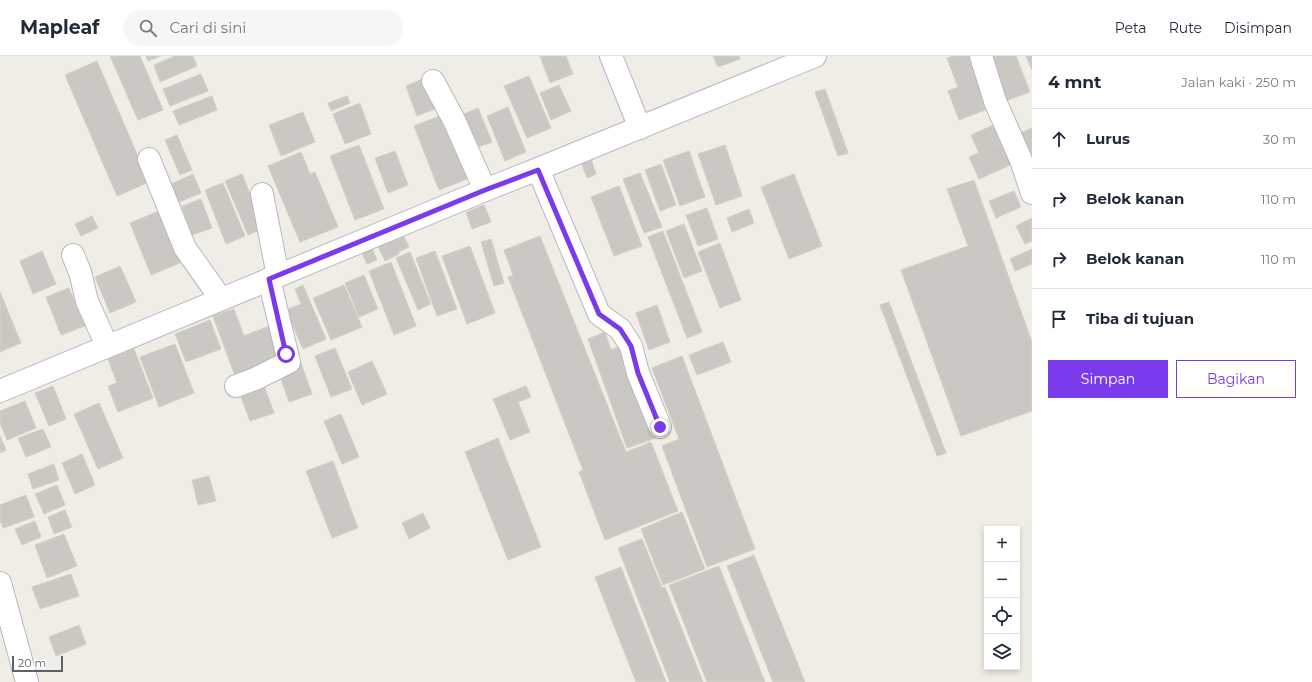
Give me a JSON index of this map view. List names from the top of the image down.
{
  "scale_bar": "20 m",
  "page": {
    "header": "Mapleaf",
    "search": "Cari di sini",
    "nav": ["Peta", "Rute", "Disimpan"],
    "heading": ["4 mnt", "Jalan kaki · 250 m"],
    "list": [
      ["Lurus", "30 m"],
      ["Belok kanan", "110 m"],
      ["Belok kanan", "110 m"],
      "Tiba di tujuan"
    ],
    "buttons": ["Simpan", "Bagikan"],
    "map_buttons": ["+", "−"],
    "scale": "20 m"
  }
}
